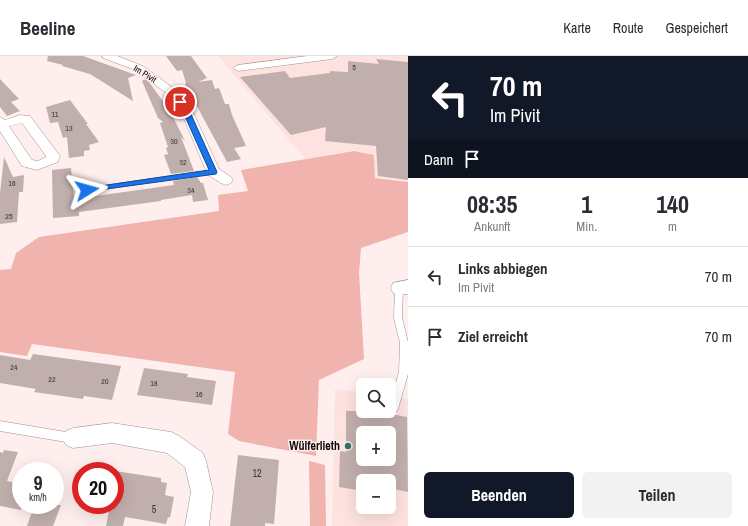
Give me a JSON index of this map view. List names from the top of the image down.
{
  "streets": {
    "street": ["Im Pivit"]
  },
  "places": ["Wülferlieth"],
  "house_numbers": [
    "5",
    "11",
    "13",
    "30",
    "32",
    "16",
    "34",
    "25",
    "24",
    "22",
    "20",
    "18",
    "16",
    "12",
    "5"
  ],
  "page": {
    "header": "Beeline",
    "nav": ["Karte", "Route", "Gespeichert"],
    "turn": ["70 m", "Im Pivit"],
    "then": "Dann",
    "eta": [
      "08:35",
      "Ankunft",
      "1",
      "Min.",
      "140",
      "m"
    ],
    "list": [
      {
        "name": "Links abbiegen",
        "note": "Im Pivit",
        "value": "70 m"
      },
      {
        "name": "Ziel erreicht",
        "value": "70 m"
      }
    ],
    "map_buttons": ["+", "−"],
    "speed": "9 km/h",
    "limit": "20",
    "buttons": ["Beenden", "Teilen"]
  }
}
